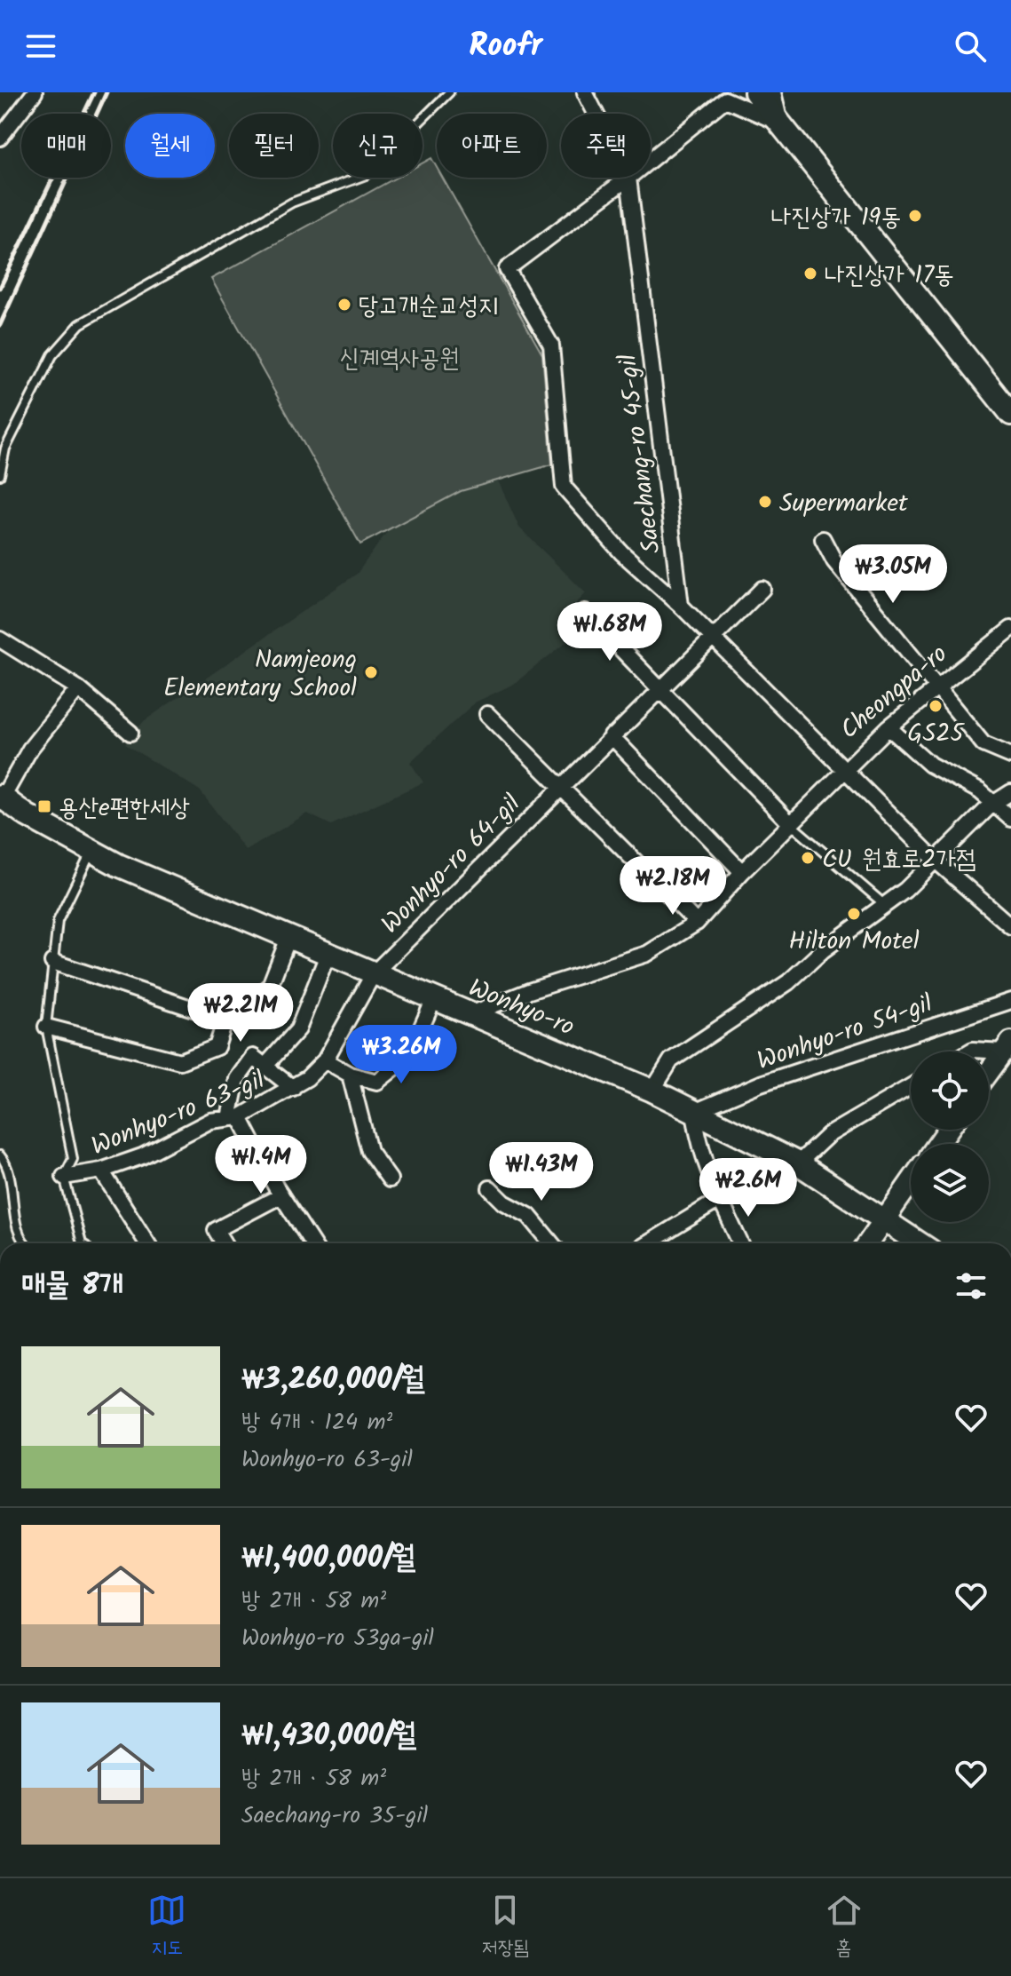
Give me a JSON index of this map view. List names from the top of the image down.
{
  "streets": {
    "main road": ["Wonhyo-ro"],
    "street": [
      "Saechang-ro 45-gil",
      "Cheongpa-ro",
      "Wonhyo-ro 64-gil",
      "Wonhyo-ro 54-gil",
      "Wonhyo-ro 63-gil"
    ]
  },
  "crossings": [
    ["Cheongpa-ro", "Wonhyo-ro"],
    ["Wonhyo-ro 64-gil", "Wonhyo-ro"],
    ["Wonhyo-ro 64-gil", "Wonhyo-ro 63-gil"],
    ["Wonhyo-ro", "Wonhyo-ro 54-gil"],
    ["Wonhyo-ro", "Wonhyo-ro 63-gil"]
  ],
  "parks": ["신계역사공원"],
  "places": {
    "other": [
      "나진상가 19동",
      "나진상가 17동",
      "당고개순교성지",
      "Supermarket",
      "Namjeong Elementary School",
      "GS25",
      "CU 원효로2가점",
      "Hilton Motel"
    ],
    "transit": ["용산e편한세상"]
  },
  "page": {
    "header": "Roofr",
    "chip": [
      "매매",
      "월세",
      "필터",
      "신규",
      "아파트",
      "주택"
    ],
    "price": [
      "₩3.05M",
      "₩1.68M",
      "₩2.18M",
      "₩2.21M",
      "₩3.26M",
      "₩1.4M",
      "₩1.43M",
      "₩2.6M"
    ],
    "heading": "매물 8개",
    "list": [
      {
        "name": "₩3,260,000/월",
        "note": "방 4개 · 124 m² · Wonhyo-ro 63-gil"
      },
      {
        "name": "₩1,400,000/월",
        "note": "방 2개 · 58 m² · Wonhyo-ro 53ga-gil"
      },
      {
        "name": "₩1,430,000/월",
        "note": "방 2개 · 58 m² · Saechang-ro 35-gil"
      }
    ],
    "tabs": ["지도", "저장됨", "홈"]
  }
}
